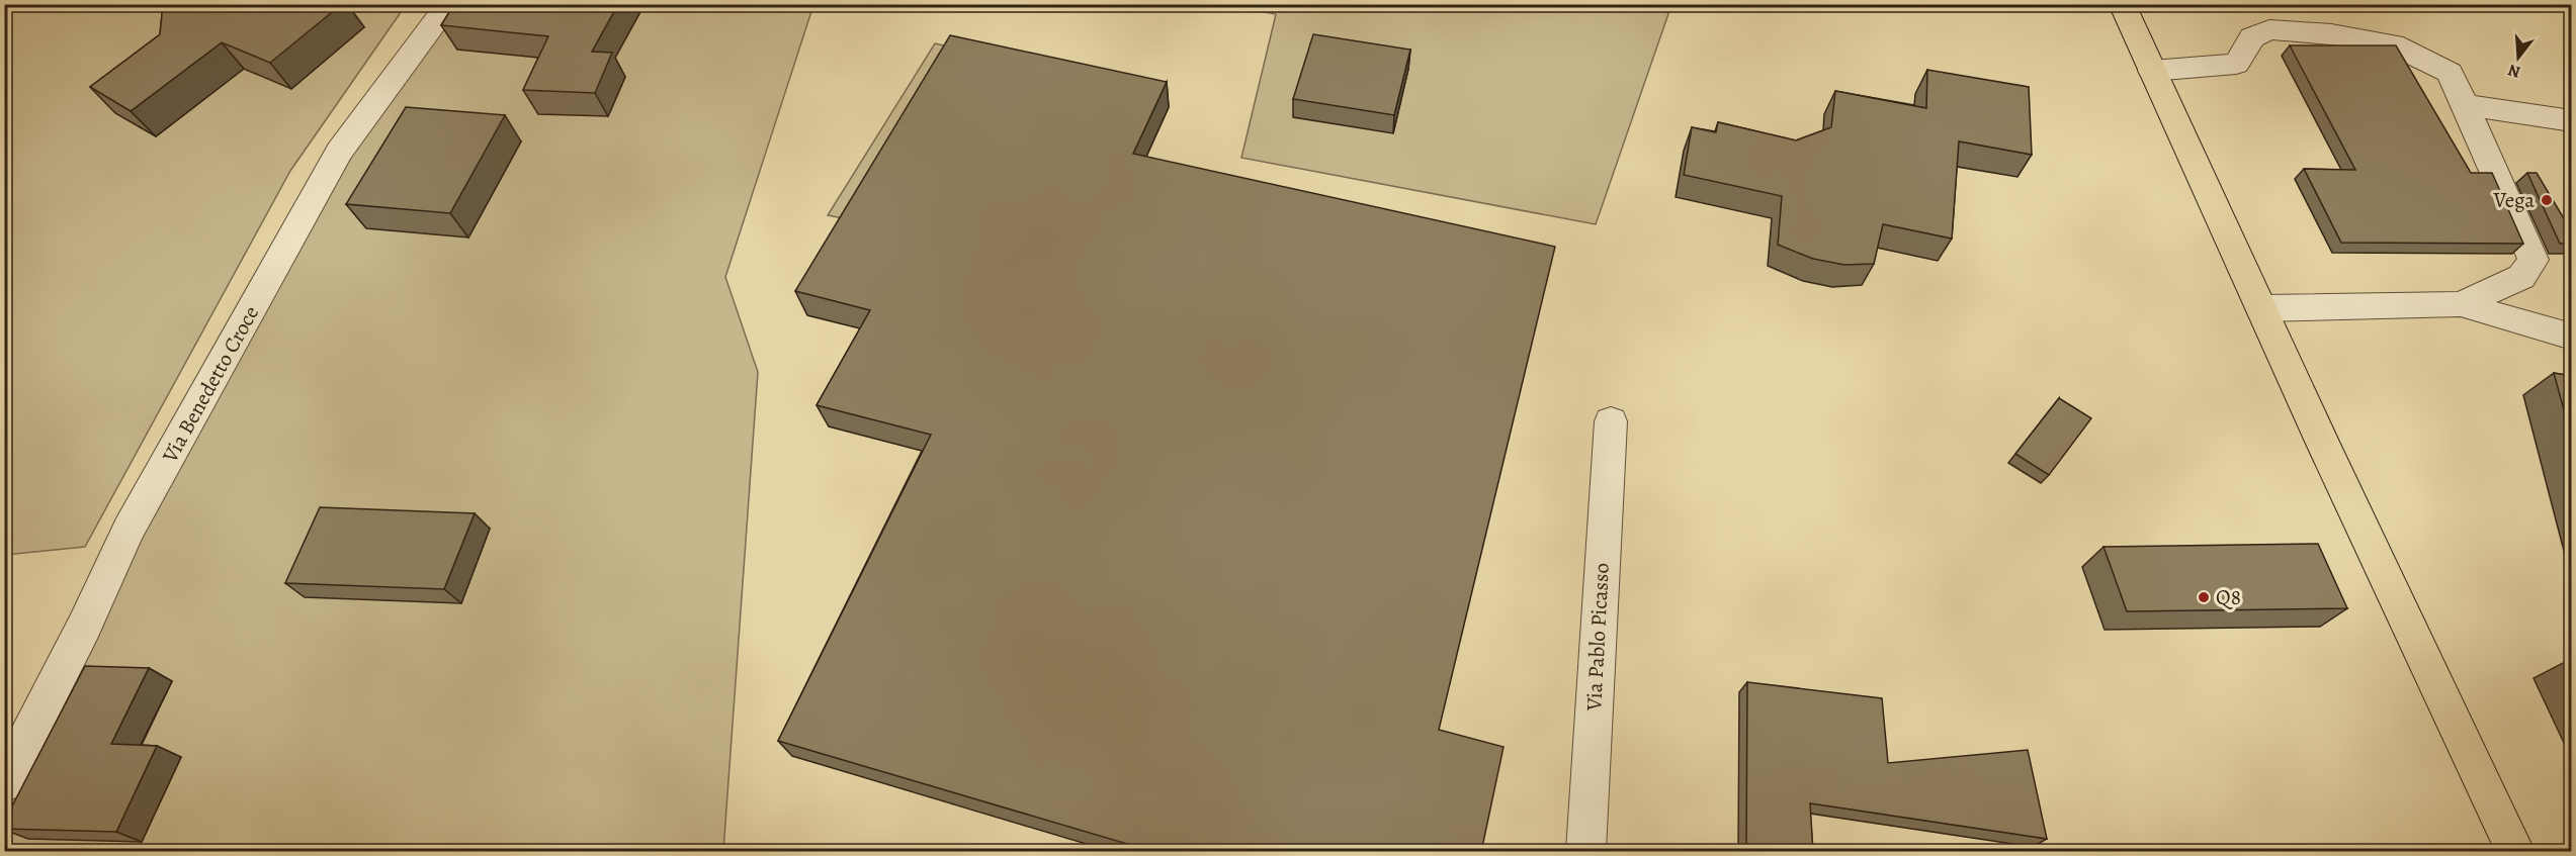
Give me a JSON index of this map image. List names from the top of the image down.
{
  "streets": {
    "street": ["Via Benedetto Croce", "Via Pablo Picasso"]
  },
  "places": ["Vega", "Q8"],
  "north": "bottom"
}
